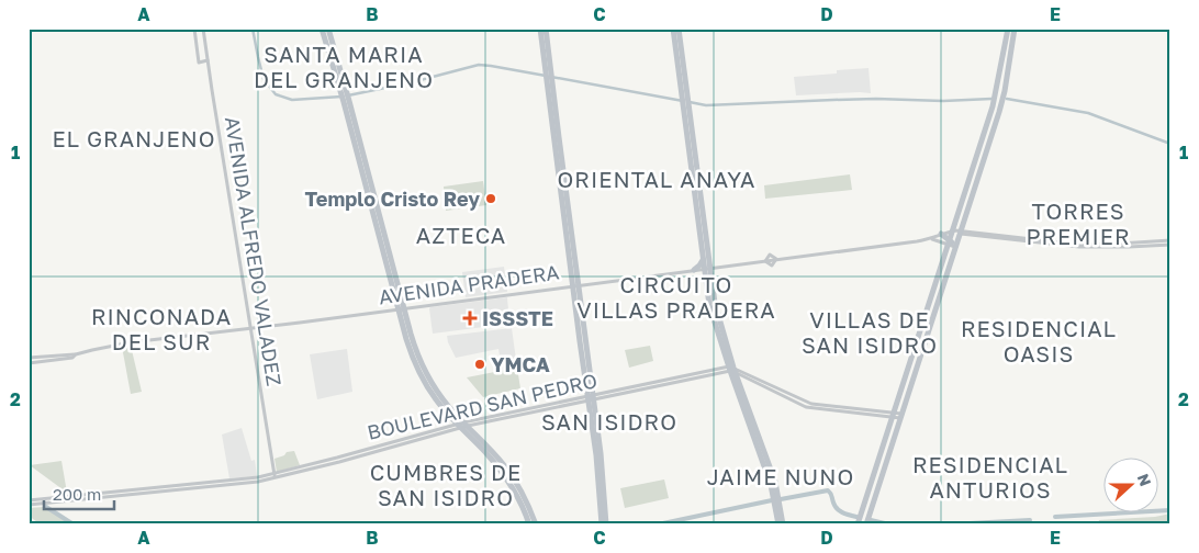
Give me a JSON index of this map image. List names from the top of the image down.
{
  "streets": {
    "street": ["AVENIDA ALFREDO VALADEZ", "AVENIDA PRADERA", "BOULEVARD SAN PEDRO"]
  },
  "crossings": [
    ["AVENIDA ALFREDO VALADEZ", "AVENIDA PRADERA"],
    ["AVENIDA ALFREDO VALADEZ", "BOULEVARD SAN PEDRO"]
  ],
  "districts": [
    "SANTA MARIA DEL GRANJENO",
    "EL GRANJENO",
    "ORIENTAL ANAYA",
    "TORRES PREMIER",
    "AZTECA",
    "CIRCUITO VILLAS PRADERA",
    "RINCONADA DEL SUR",
    "VILLAS DE SAN ISIDRO",
    "RESIDENCIAL OASIS",
    "SAN ISIDRO",
    "RESIDENCIAL ANTURIOS",
    "CUMBRES DE SAN ISIDRO",
    "JAIME NUNO"
  ],
  "places": {
    "other": ["Templo Cristo Rey", "YMCA"],
    "health": ["ISSSTE"]
  },
  "scale_bar": "200 m",
  "north": "right",
  "grid": {
    "columns": [
      "A",
      "B",
      "C",
      "D",
      "E"
    ],
    "rows": ["1", "2"]
  }
}
